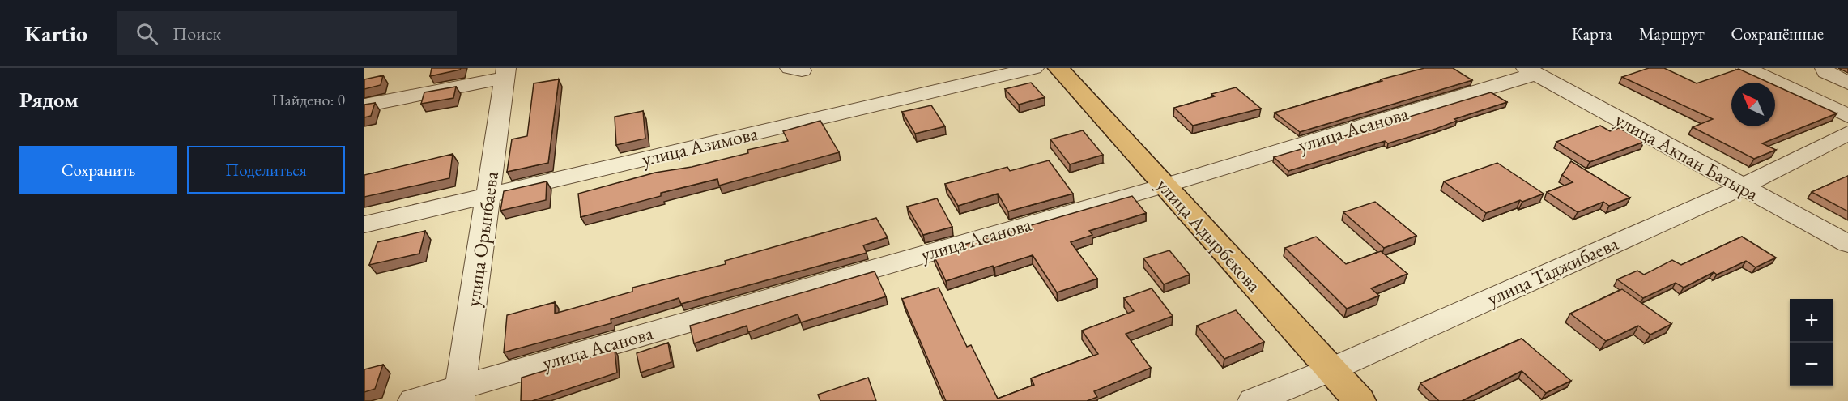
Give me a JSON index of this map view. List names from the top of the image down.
{
  "streets": {
    "main road": ["улица Адырбекова"],
    "street": [
      "улица Асанова",
      "улица Азимова",
      "улица Акпан Батыра",
      "улица Орынбаева",
      "улица Таджибаева"
    ]
  },
  "crossings": [
    ["улица Асанова", "улица Акпан Батыра"],
    ["улица Асанова", "улица Адырбекова"],
    ["улица Асанова", "улица Орынбаева"],
    ["улица Азимова", "улица Орынбаева"],
    ["улица Акпан Батыра", "улица Таджибаева"],
    ["улица Адырбекова", "улица Таджибаева"]
  ],
  "north": "top left",
  "page": {
    "header": "Kartio",
    "search": "Поиск",
    "nav": ["Карта", "Маршрут", "Сохранённые"],
    "heading": ["Рядом", "Найдено: 0"],
    "buttons": ["Сохранить", "Поделиться"],
    "map_buttons": ["+", "−"]
  }
}
